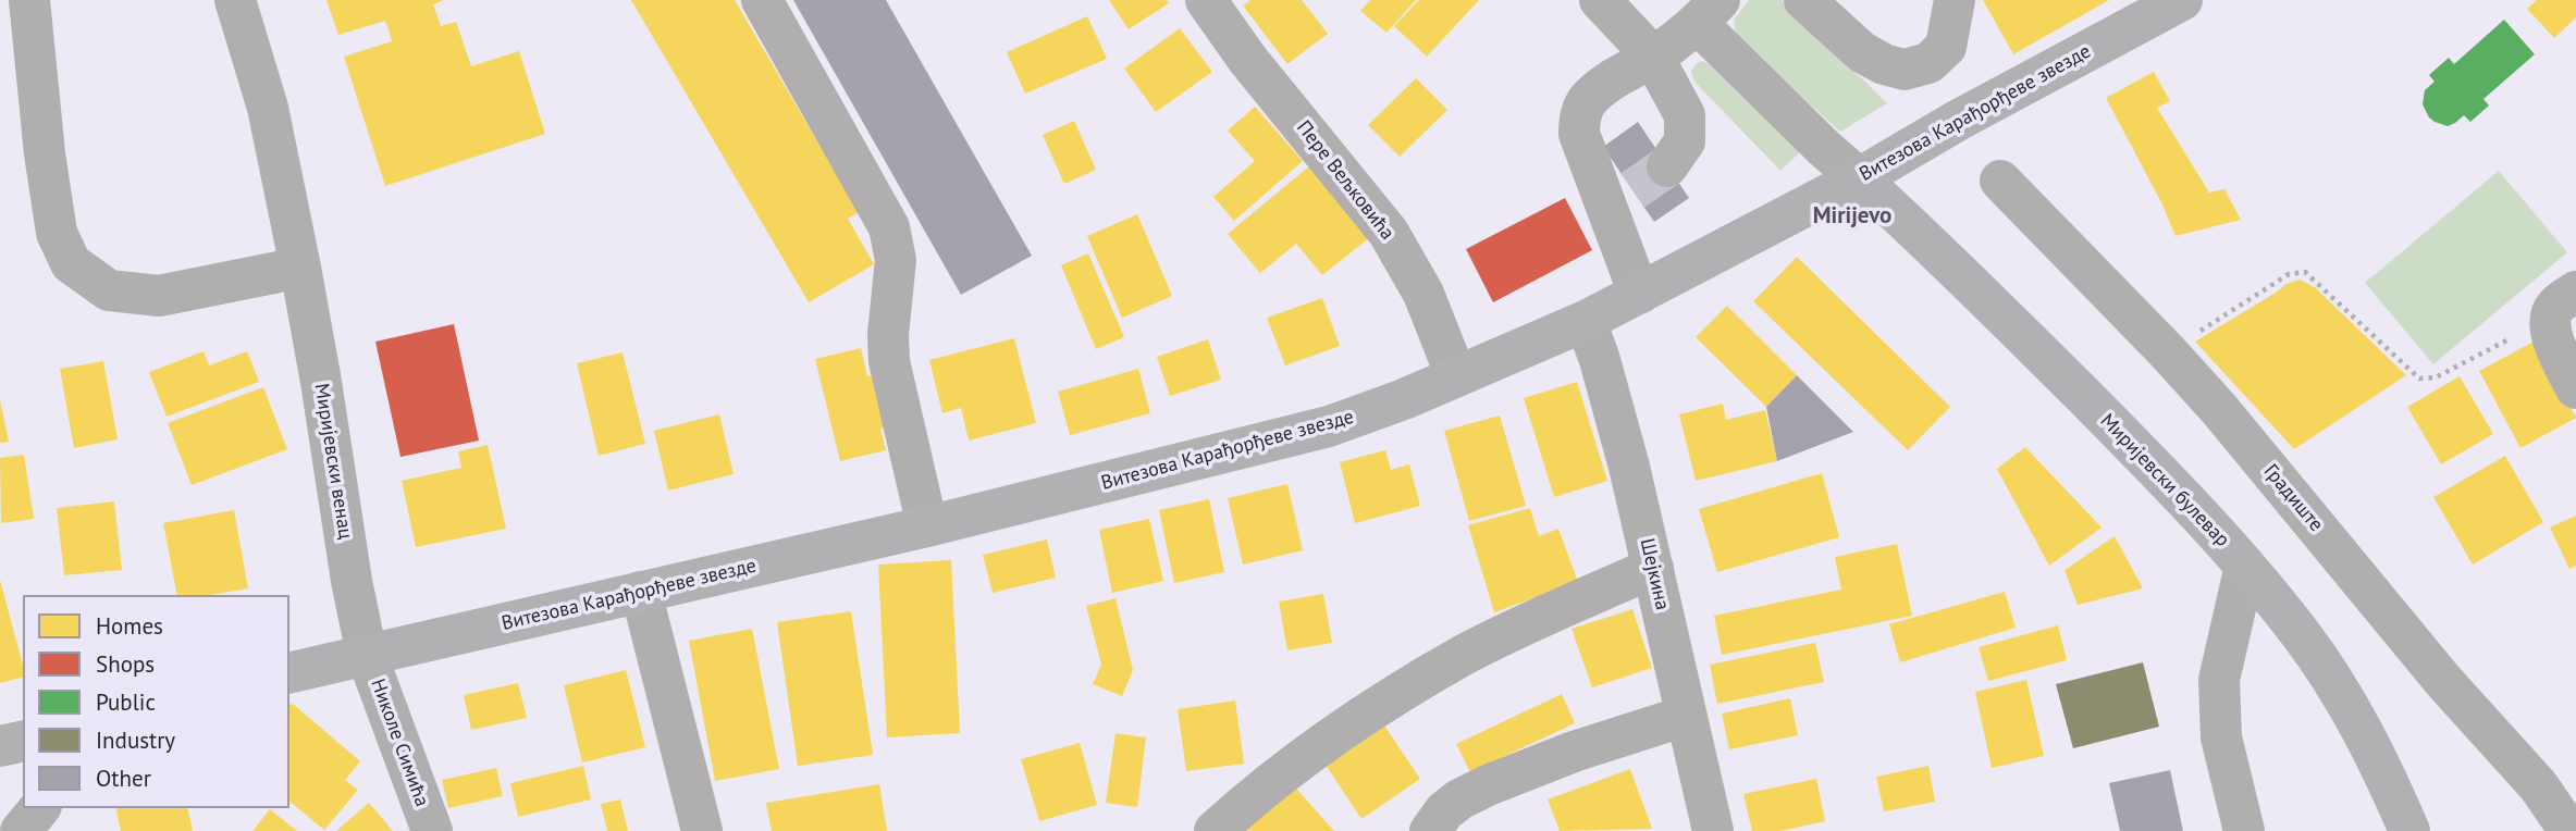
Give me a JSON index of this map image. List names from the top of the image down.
{
  "streets": {
    "main road": ["Витезова Карађорђеве звезде", "Миријевски булевар"],
    "street": [
      "Пере Вељковића",
      "Миријевски венац",
      "Градиште",
      "Шејкина",
      "Николе Симића"
    ]
  },
  "crossings": [
    ["Витезова Карађорђеве звезде", "Пере Вељковића"],
    ["Витезова Карађорђеве звезде", "Миријевски венац"],
    ["Витезова Карађорђеве звезде", "Миријевски булевар"],
    ["Витезова Карађорђеве звезде", "Шејкина"],
    ["Витезова Карађорђеве звезде", "Николе Симића"],
    ["Миријевски венац", "Николе Симића"]
  ],
  "districts": ["Mirijevo"],
  "legend": [
    "Homes",
    "Shops",
    "Public",
    "Industry",
    "Other"
  ]
}
